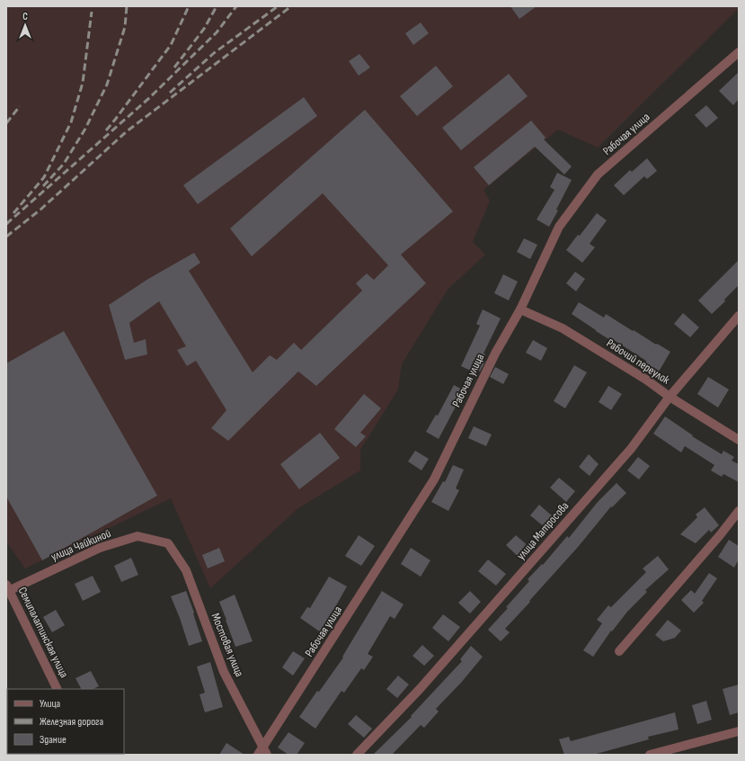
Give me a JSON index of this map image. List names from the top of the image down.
{
  "streets": {
    "street": [
      "Рабочая улица",
      "Рабочий переулок",
      "улица Матросова",
      "улица Чайкиной",
      "Семипалатинская улица",
      "Мостовая улица"
    ]
  },
  "crossings": [
    ["Рабочая улица", "Рабочий переулок"],
    ["Рабочая улица", "Мостовая улица"],
    ["Рабочий переулок", "улица Матросова"],
    ["улица Чайкиной", "Семипалатинская улица"],
    ["улица Чайкиной", "Мостовая улица"]
  ],
  "legend": ["Улица", "Железная дорога", "Здание"],
  "north": "top"
}
